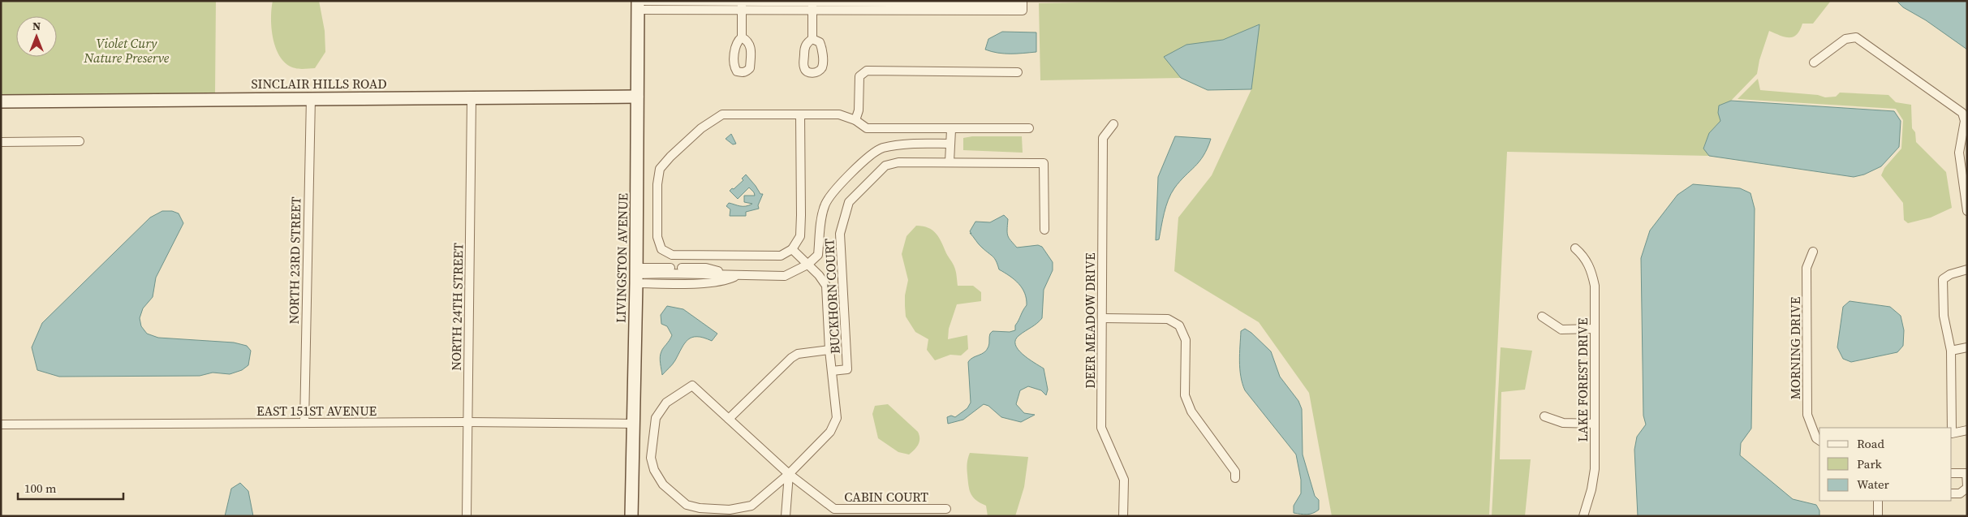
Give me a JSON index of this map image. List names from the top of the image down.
{
  "streets": {
    "street": [
      "SINCLAIR HILLS ROAD",
      "LIVINGSTON AVENUE",
      "NORTH 23RD STREET",
      "BUCKHORN COURT",
      "NORTH 24TH STREET",
      "DEER MEADOW DRIVE",
      "MORNING DRIVE",
      "LAKE FOREST DRIVE",
      "EAST 151ST AVENUE",
      "CABIN COURT"
    ]
  },
  "crossings": [
    ["SINCLAIR HILLS ROAD", "LIVINGSTON AVENUE"],
    ["SINCLAIR HILLS ROAD", "NORTH 23RD STREET"],
    ["SINCLAIR HILLS ROAD", "NORTH 24TH STREET"],
    ["LIVINGSTON AVENUE", "EAST 151ST AVENUE"],
    ["NORTH 23RD STREET", "EAST 151ST AVENUE"],
    ["NORTH 24TH STREET", "EAST 151ST AVENUE"]
  ],
  "parks": ["Violet Cury Nature Preserve"],
  "legend": ["Road", "Park", "Water"],
  "scale_bar": "100 m",
  "north": "top"
}
